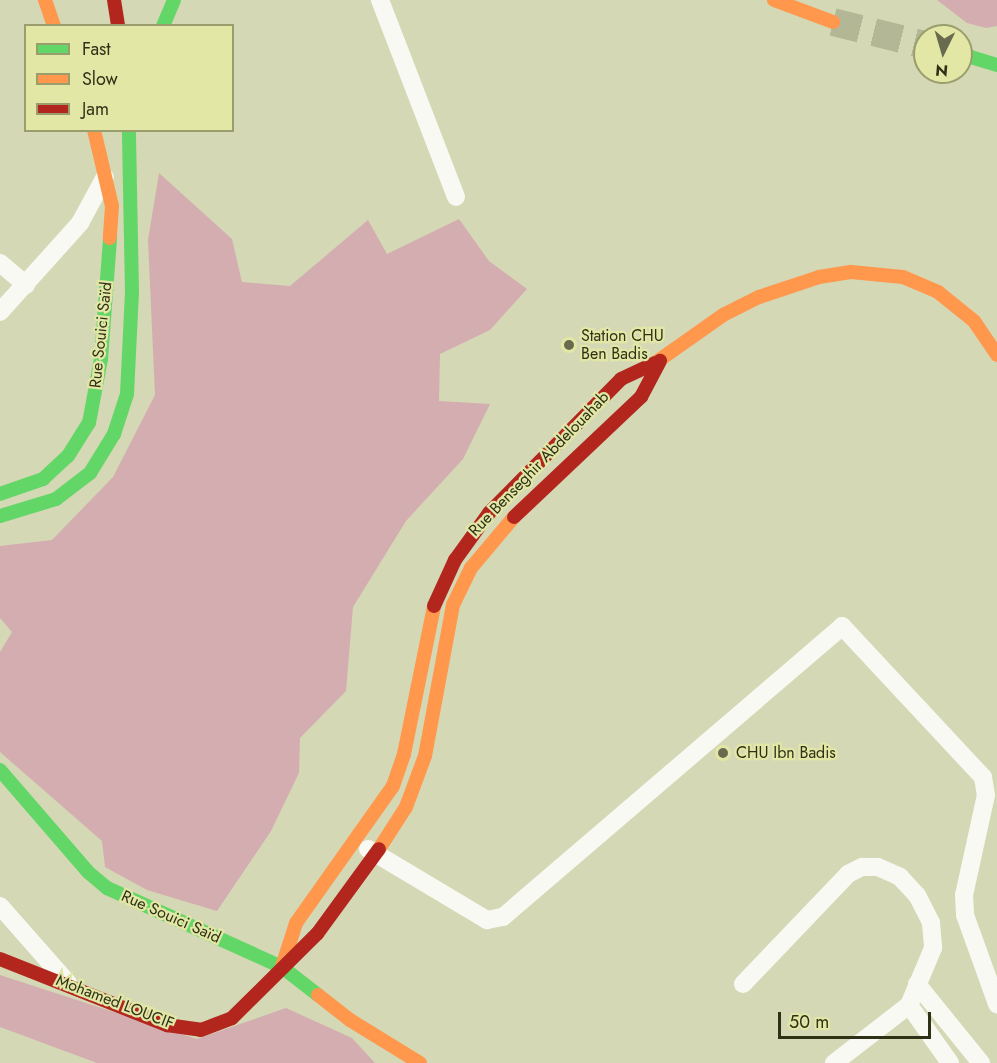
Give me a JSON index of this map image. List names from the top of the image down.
{
  "streets": {
    "main road": ["Rue Souici Saïd", "Rue Benseghir Abdelouahab", "Mohamed LOUCIF"]
  },
  "crossings": [
    ["Rue Souici Saïd", "Rue Benseghir Abdelouahab"],
    ["Rue Souici Saïd", "Mohamed LOUCIF"],
    ["Rue Benseghir Abdelouahab", "Mohamed LOUCIF"]
  ],
  "places": ["Station CHU Ben Badis", "CHU Ibn Badis"],
  "legend": ["Fast", "Slow", "Jam"],
  "scale_bar": "50 m",
  "north": "bottom"
}
